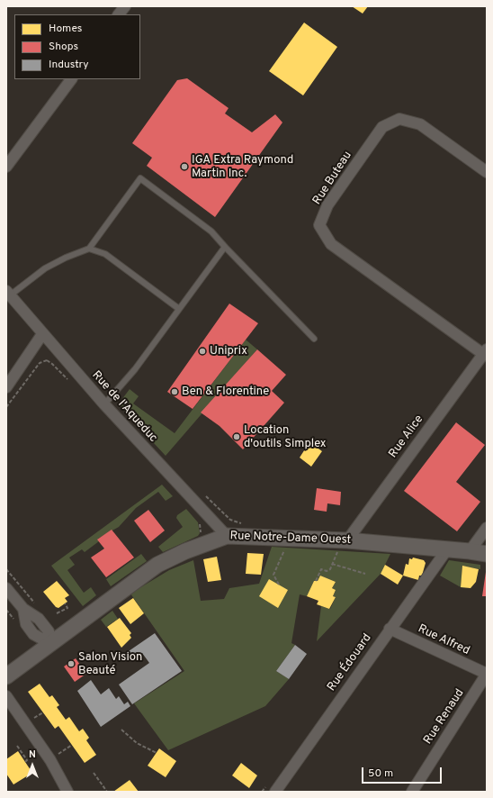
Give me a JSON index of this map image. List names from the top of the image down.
{
  "streets": {
    "street": [
      "Rue Buteau",
      "Rue de l'Aqueduc",
      "Rue Alice",
      "Rue Notre-Dame Ouest",
      "Rue Alfred",
      "Rue Édouard",
      "Rue Renaud"
    ]
  },
  "crossings": [
    ["Rue Buteau", "Rue Alice"],
    ["Rue de l'Aqueduc", "Rue Notre-Dame Ouest"],
    ["Rue Alice", "Rue Notre-Dame Ouest"],
    ["Rue Notre-Dame Ouest", "Rue Édouard"],
    ["Rue Alfred", "Rue Édouard"],
    ["Rue Alfred", "Rue Renaud"]
  ],
  "places": [
    "IGA Extra Raymond Martin Inc.",
    "Uniprix",
    "Ben & Florentine",
    "Location d'outils Simplex",
    "Salon Vision Beauté"
  ],
  "legend": ["Homes", "Shops", "Industry"],
  "scale_bar": "50 m",
  "north": "top"
}
